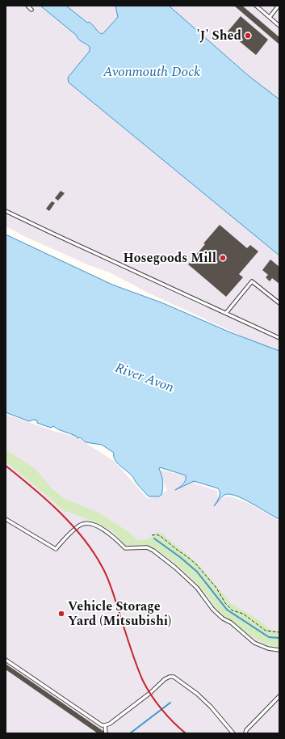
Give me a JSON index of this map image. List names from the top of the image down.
{
  "water": ["Avonmouth Dock", "River Avon"],
  "places": ["'J' Shed", "Hosegoods Mill", "Vehicle Storage Yard (Mitsubishi)"]
}
